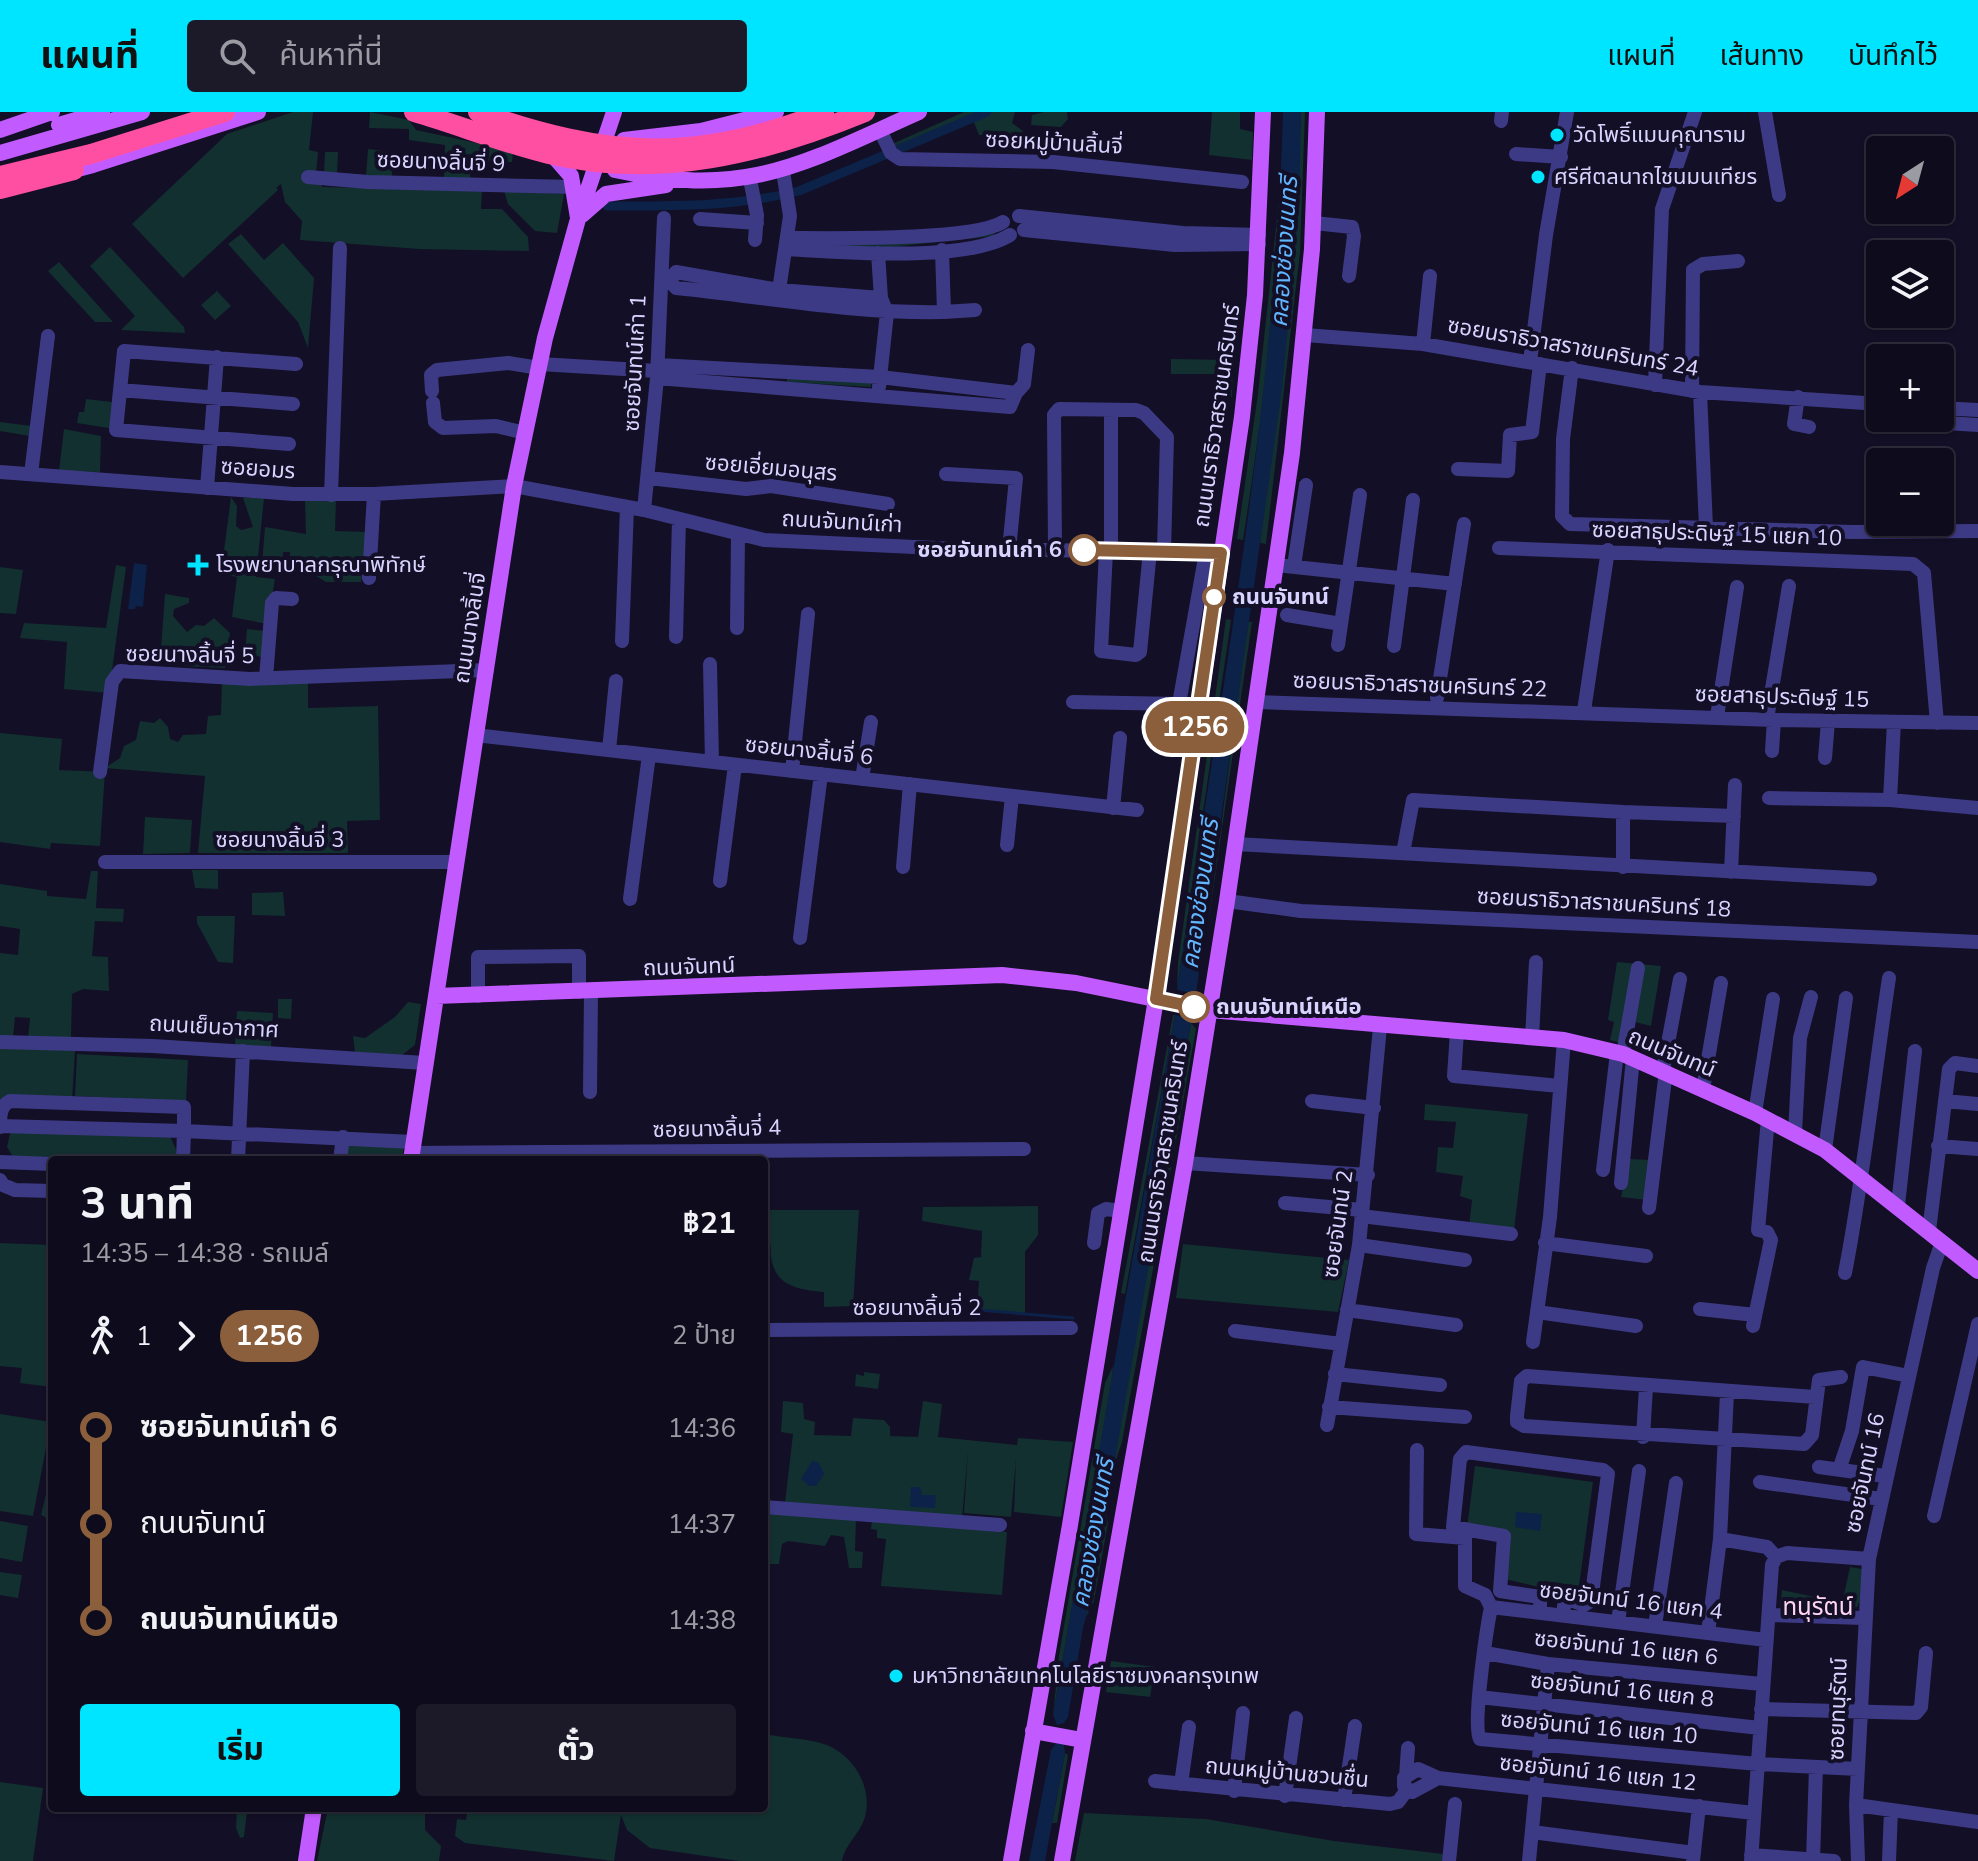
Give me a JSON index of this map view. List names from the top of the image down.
{
  "streets": {
    "main road": ["ถนนนราธิวาสราชนครินทร์", "ถนนนางลิ้นจี่", "ถนนจันทน์"],
    "street": [
      "ซอยหมู่บ้านลิ้นจี่",
      "ซอยนางลิ้นจี่ 9",
      "ซอยนราธิวาสราชนครินทร์ 24",
      "ซอยจันทน์เก่า 1",
      "ซอยเอี่ยมอนุสร",
      "ซอยอมร",
      "ถนนจันทน์เก่า",
      "ซอยสาธุประดิษฐ์ 15 แยก 10",
      "ซอยนางลิ้นจี่ 5",
      "ซอยนราธิวาสราชนครินทร์ 22",
      "ซอยสาธุประดิษฐ์ 15",
      "ซอยนางลิ้นจี่ 6",
      "ซอยนางลิ้นจี่ 3",
      "ซอยนราธิวาสราชนครินทร์ 18",
      "ถนนเย็นอากาศ",
      "ซอยนางลิ้นจี่ 4",
      "ซอยจันทน์ 2",
      "ซอยนางลิ้นจี่ 2",
      "ซอยจันทน์ 16",
      "ซอยจันทน์ 16 แยก 4",
      "ซอยจันทน์ 16 แยก 6",
      "ซอยจันทน์ 16 แยก 8",
      "ซอยทนุรัตน์",
      "ซอยจันทน์ 16 แยก 10",
      "ถนนหมู่บ้านชวนชื่น",
      "ซอยจันทน์ 16 แยก 12"
    ]
  },
  "crossings": [
    ["ซอยนราธิวาสราชนครินทร์ 24", "ถนนนราธิวาสราชนครินทร์"],
    ["ซอยจันทน์เก่า 1", "ซอยเอี่ยมอนุสร"],
    ["ซอยจันทน์เก่า 1", "ถนนจันทน์เก่า"],
    ["ถนนนราธิวาสราชนครินทร์", "ถนนจันทน์เก่า"],
    ["ถนนนราธิวาสราชนครินทร์", "ซอยนราธิวาสราชนครินทร์ 22"],
    ["ถนนนราธิวาสราชนครินทร์", "ซอยนราธิวาสราชนครินทร์ 18"],
    ["ถนนนราธิวาสราชนครินทร์", "ถนนจันทน์"],
    ["ซอยอมร", "ถนนจันทน์เก่า"],
    ["ซอยอมร", "ถนนนางลิ้นจี่"],
    ["ถนนจันทน์เก่า", "ถนนนางลิ้นจี่"],
    ["ซอยสาธุประดิษฐ์ 15 แยก 10", "ซอยสาธุประดิษฐ์ 15"],
    ["ถนนนางลิ้นจี่", "ซอยนางลิ้นจี่ 5"],
    ["ถนนนางลิ้นจี่", "ซอยนางลิ้นจี่ 6"],
    ["ถนนนางลิ้นจี่", "ซอยนางลิ้นจี่ 3"],
    ["ถนนนางลิ้นจี่", "ถนนจันทน์"],
    ["ถนนนางลิ้นจี่", "ถนนเย็นอากาศ"],
    ["ถนนนางลิ้นจี่", "ซอยนางลิ้นจี่ 4"],
    ["ซอยนราธิวาสราชนครินทร์ 22", "ซอยสาธุประดิษฐ์ 15"],
    ["ถนนจันทน์", "ซอยจันทน์ 2"],
    ["ถนนจันทน์", "ซอยจันทน์ 16"],
    ["ซอยจันทน์ 16", "ซอยทนุรัตน์"],
    ["ซอยจันทน์ 16 แยก 8", "ซอยจันทน์ 16 แยก 10"],
    ["ซอยทนุรัตน์", "ซอยจันทน์ 16 แยก 10"],
    ["ถนนหมู่บ้านชวนชื่น", "ซอยจันทน์ 16 แยก 12"]
  ],
  "districts": ["ทนุรัตน์"],
  "water": ["คลองช่องนนทรี"],
  "places": {
    "other": [
      "วัดโพธิ์แมนคุณาราม",
      "ศรีศีตลนาถไชนมนเทียร",
      "ซอยจันทน์เก่า 6",
      "ถนนจันทน์",
      "ถนนจันทน์เหนือ",
      "มหาวิทยาลัยเทคโนโลยีราชมงคลกรุงเทพ"
    ],
    "health": ["โรงพยาบาลกรุณาพิทักษ์"]
  },
  "lines": ["bus line 1256"],
  "north": "bottom left",
  "page": {
    "header": "แผนที่",
    "search": "ค้นหาที่นี่",
    "nav": ["แผนที่", "เส้นทาง", "บันทึกไว้"],
    "on_map": "1256",
    "map_buttons": ["+", "−"],
    "heading": ["3 นาที", "14:35 – 14:38 · รถเมล์", "฿21"],
    "legs": ["1", "1256", "2 ป้าย"],
    "list": [
      {
        "name": "ซอยจันทน์เก่า 6",
        "value": "14:36"
      },
      {
        "name": "ถนนจันทน์",
        "value": "14:37"
      },
      {
        "name": "ถนนจันทน์เหนือ",
        "value": "14:38"
      }
    ],
    "buttons": ["เริ่ม", "ตั๋ว"]
  }
}
